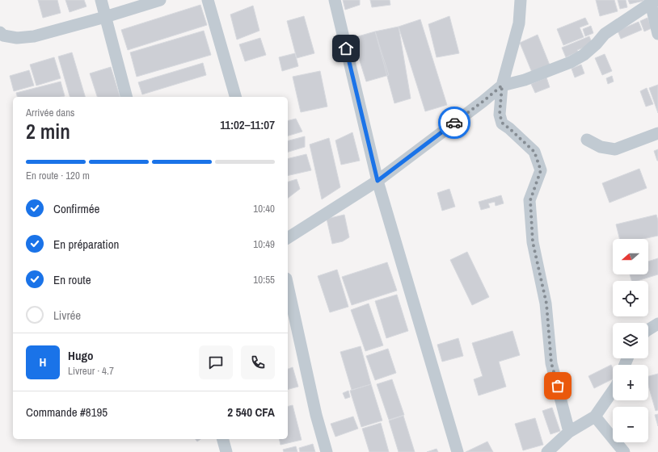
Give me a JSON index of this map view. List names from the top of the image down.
{
  "north": "left",
  "page": {
    "heading": ["2 min", "Arrivée dans", "11:02–11:07"],
    "panel": [
      "Hugo",
      "Livreur · 4.7",
      "Commande #8195",
      "2 540 CFA"
    ],
    "bar": "En route · 120 m",
    "list": [
      ["Confirmée", "10:40"],
      ["En préparation", "10:49"],
      ["En route", "10:55"],
      "Livrée"
    ],
    "map_buttons": ["+", "−"],
    "round": "H"
  }
}
